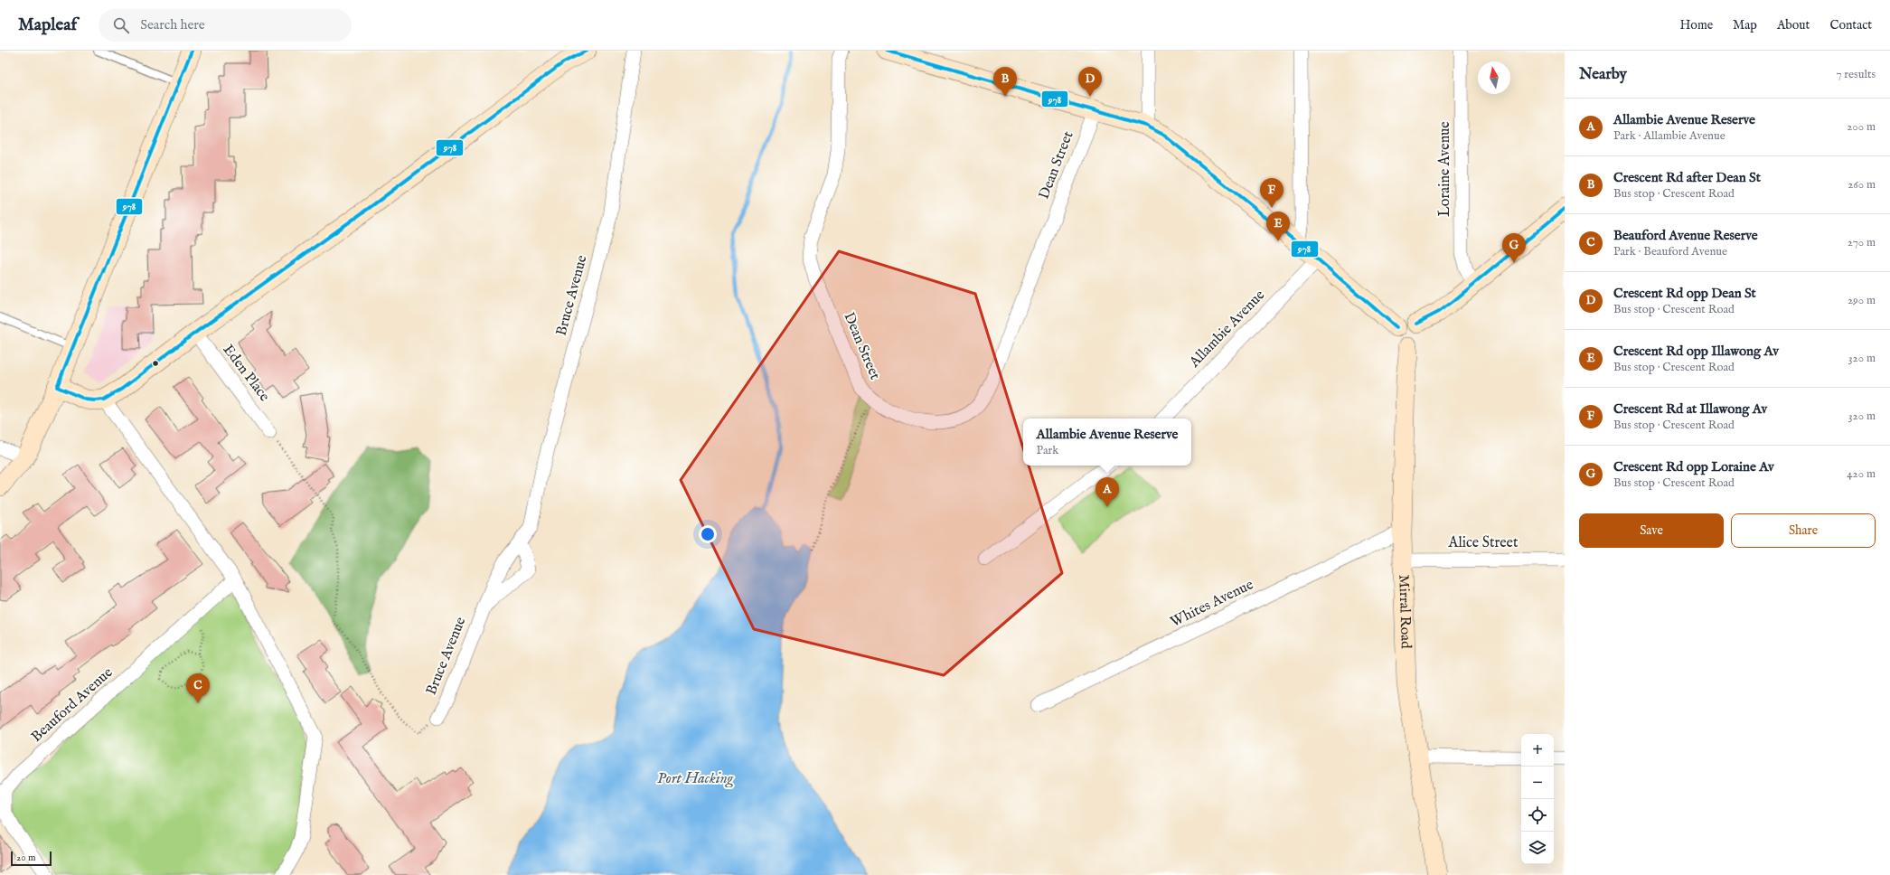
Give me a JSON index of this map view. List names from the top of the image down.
{
  "streets": {
    "street": [
      "Dean Street",
      "Loraine Avenue",
      "Bruce Avenue",
      "Allambie Avenue",
      "Eden Place",
      "Alice Street",
      "Whites Avenue",
      "Mirral Road",
      "Beauford Avenue"
    ]
  },
  "crossings": [
    ["Alice Street", "Mirral Road"],
    ["Whites Avenue", "Mirral Road"]
  ],
  "water": ["Port Hacking"],
  "lines": ["transit line 978"],
  "scale_bar": "20 m",
  "north": "top",
  "page": {
    "header": "Mapleaf",
    "search": "Search here",
    "nav": [
      "Home",
      "Map",
      "About",
      "Contact"
    ],
    "heading": ["Nearby", "7 results"],
    "pins": [
      "B",
      "D",
      "F",
      "E",
      "G",
      "A",
      "C"
    ],
    "list": [
      {
        "mark": "A",
        "name": "Allambie Avenue Reserve",
        "note": "Park · Allambie Avenue",
        "value": "200 m"
      },
      {
        "mark": "B",
        "name": "Crescent Rd after Dean St",
        "note": "Bus stop · Crescent Road",
        "value": "260 m"
      },
      {
        "mark": "C",
        "name": "Beauford Avenue Reserve",
        "note": "Park · Beauford Avenue",
        "value": "270 m"
      },
      {
        "mark": "D",
        "name": "Crescent Rd opp Dean St",
        "note": "Bus stop · Crescent Road",
        "value": "290 m"
      },
      {
        "mark": "E",
        "name": "Crescent Rd opp Illawong Av",
        "note": "Bus stop · Crescent Road",
        "value": "320 m"
      },
      {
        "mark": "F",
        "name": "Crescent Rd at Illawong Av",
        "note": "Bus stop · Crescent Road",
        "value": "320 m"
      },
      {
        "mark": "G",
        "name": "Crescent Rd opp Loraine Av",
        "note": "Bus stop · Crescent Road",
        "value": "420 m"
      }
    ],
    "popup": ["Allambie Avenue Reserve", "Park"],
    "buttons": ["Save", "Share"],
    "map_buttons": ["+", "−"],
    "scale": "20 m"
  }
}
